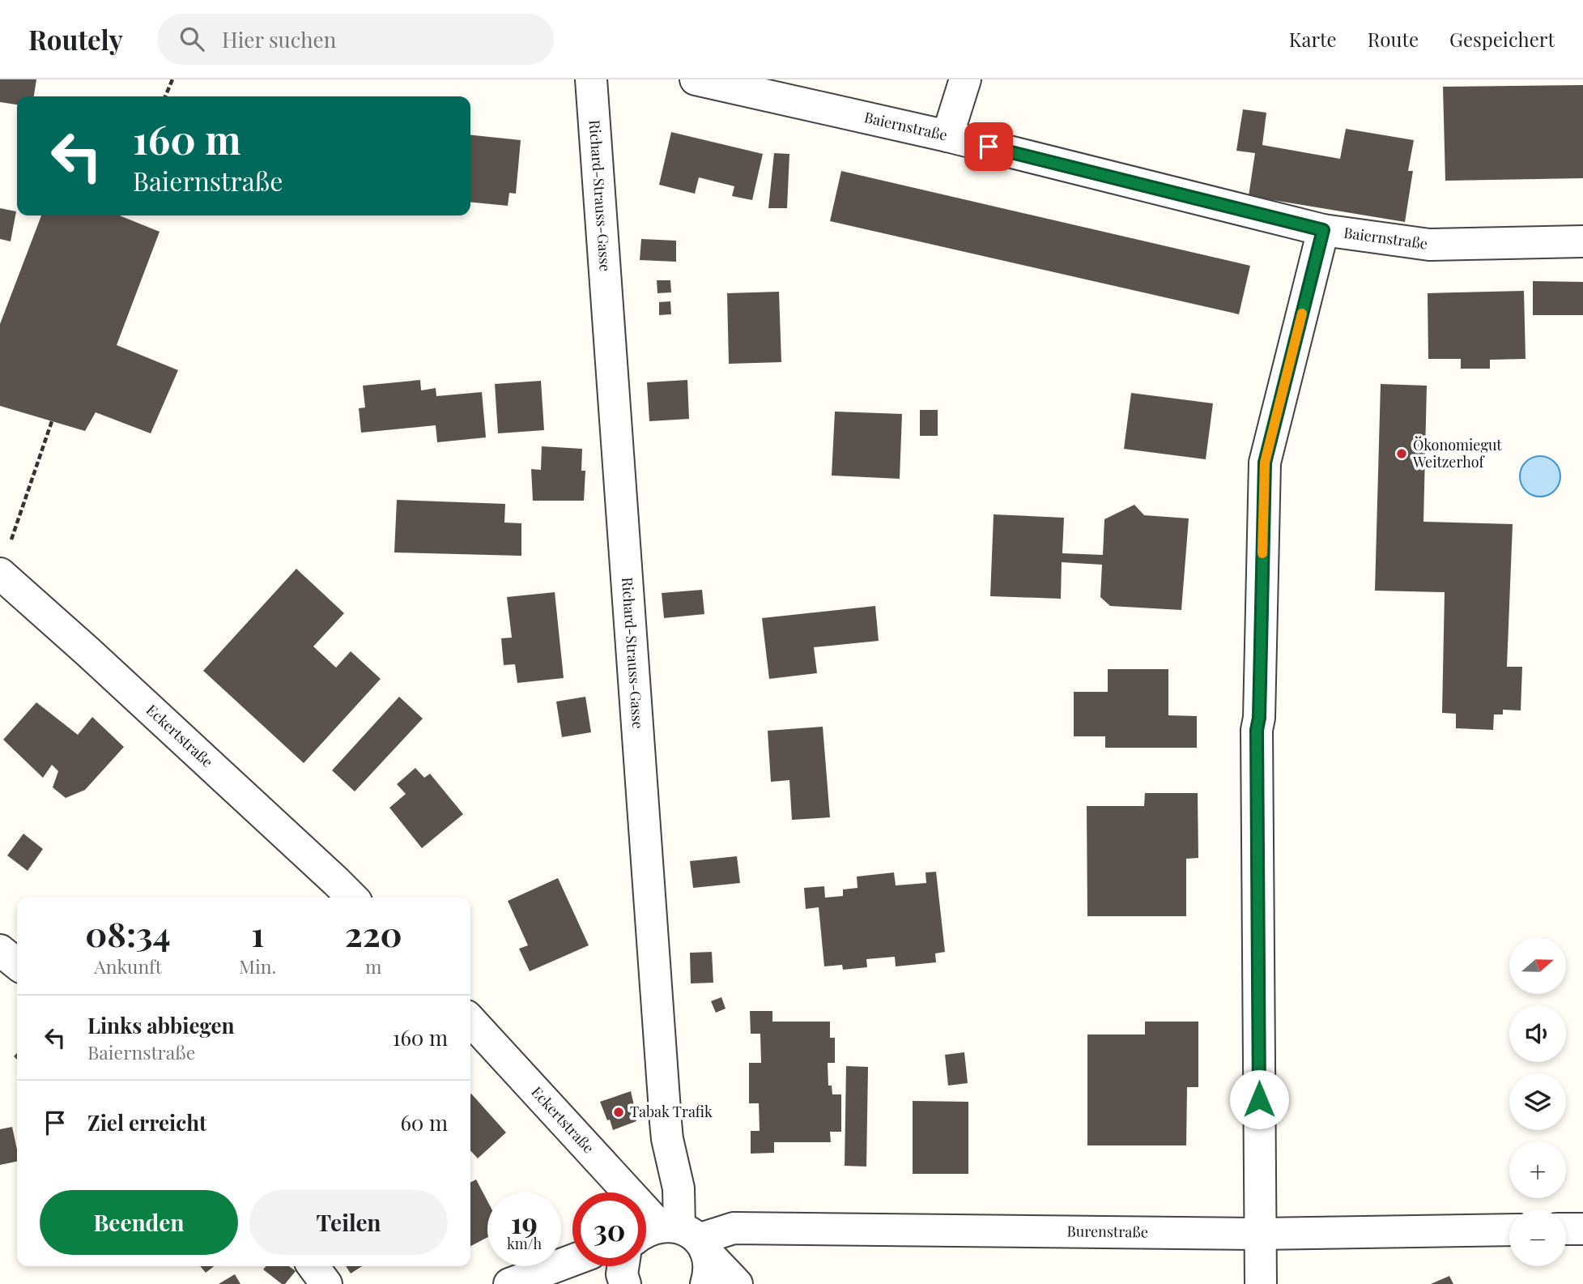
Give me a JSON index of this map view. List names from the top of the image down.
{
  "streets": {
    "street": [
      "Baiernstraße",
      "Richard-Strauss-Gasse",
      "Eckertstraße",
      "Burenstraße"
    ]
  },
  "crossings": [
    ["Richard-Strauss-Gasse", "Eckertstraße"],
    ["Richard-Strauss-Gasse", "Burenstraße"],
    ["Eckertstraße", "Burenstraße"]
  ],
  "places": ["Ökonomiegut Weitzerhof", "Tabak Trafik"],
  "north": "right",
  "page": {
    "header": "Routely",
    "search": "Hier suchen",
    "nav": ["Karte", "Route", "Gespeichert"],
    "turn": ["160 m", "Baiernstraße"],
    "eta": [
      "08:34",
      "Ankunft",
      "1",
      "Min.",
      "220",
      "m"
    ],
    "map_buttons": ["+", "−"],
    "list": [
      {
        "name": "Links abbiegen",
        "note": "Baiernstraße",
        "value": "160 m"
      },
      {
        "name": "Ziel erreicht",
        "value": "60 m"
      }
    ],
    "buttons": ["Beenden", "Teilen"],
    "speed": "19 km/h",
    "limit": "30"
  }
}
